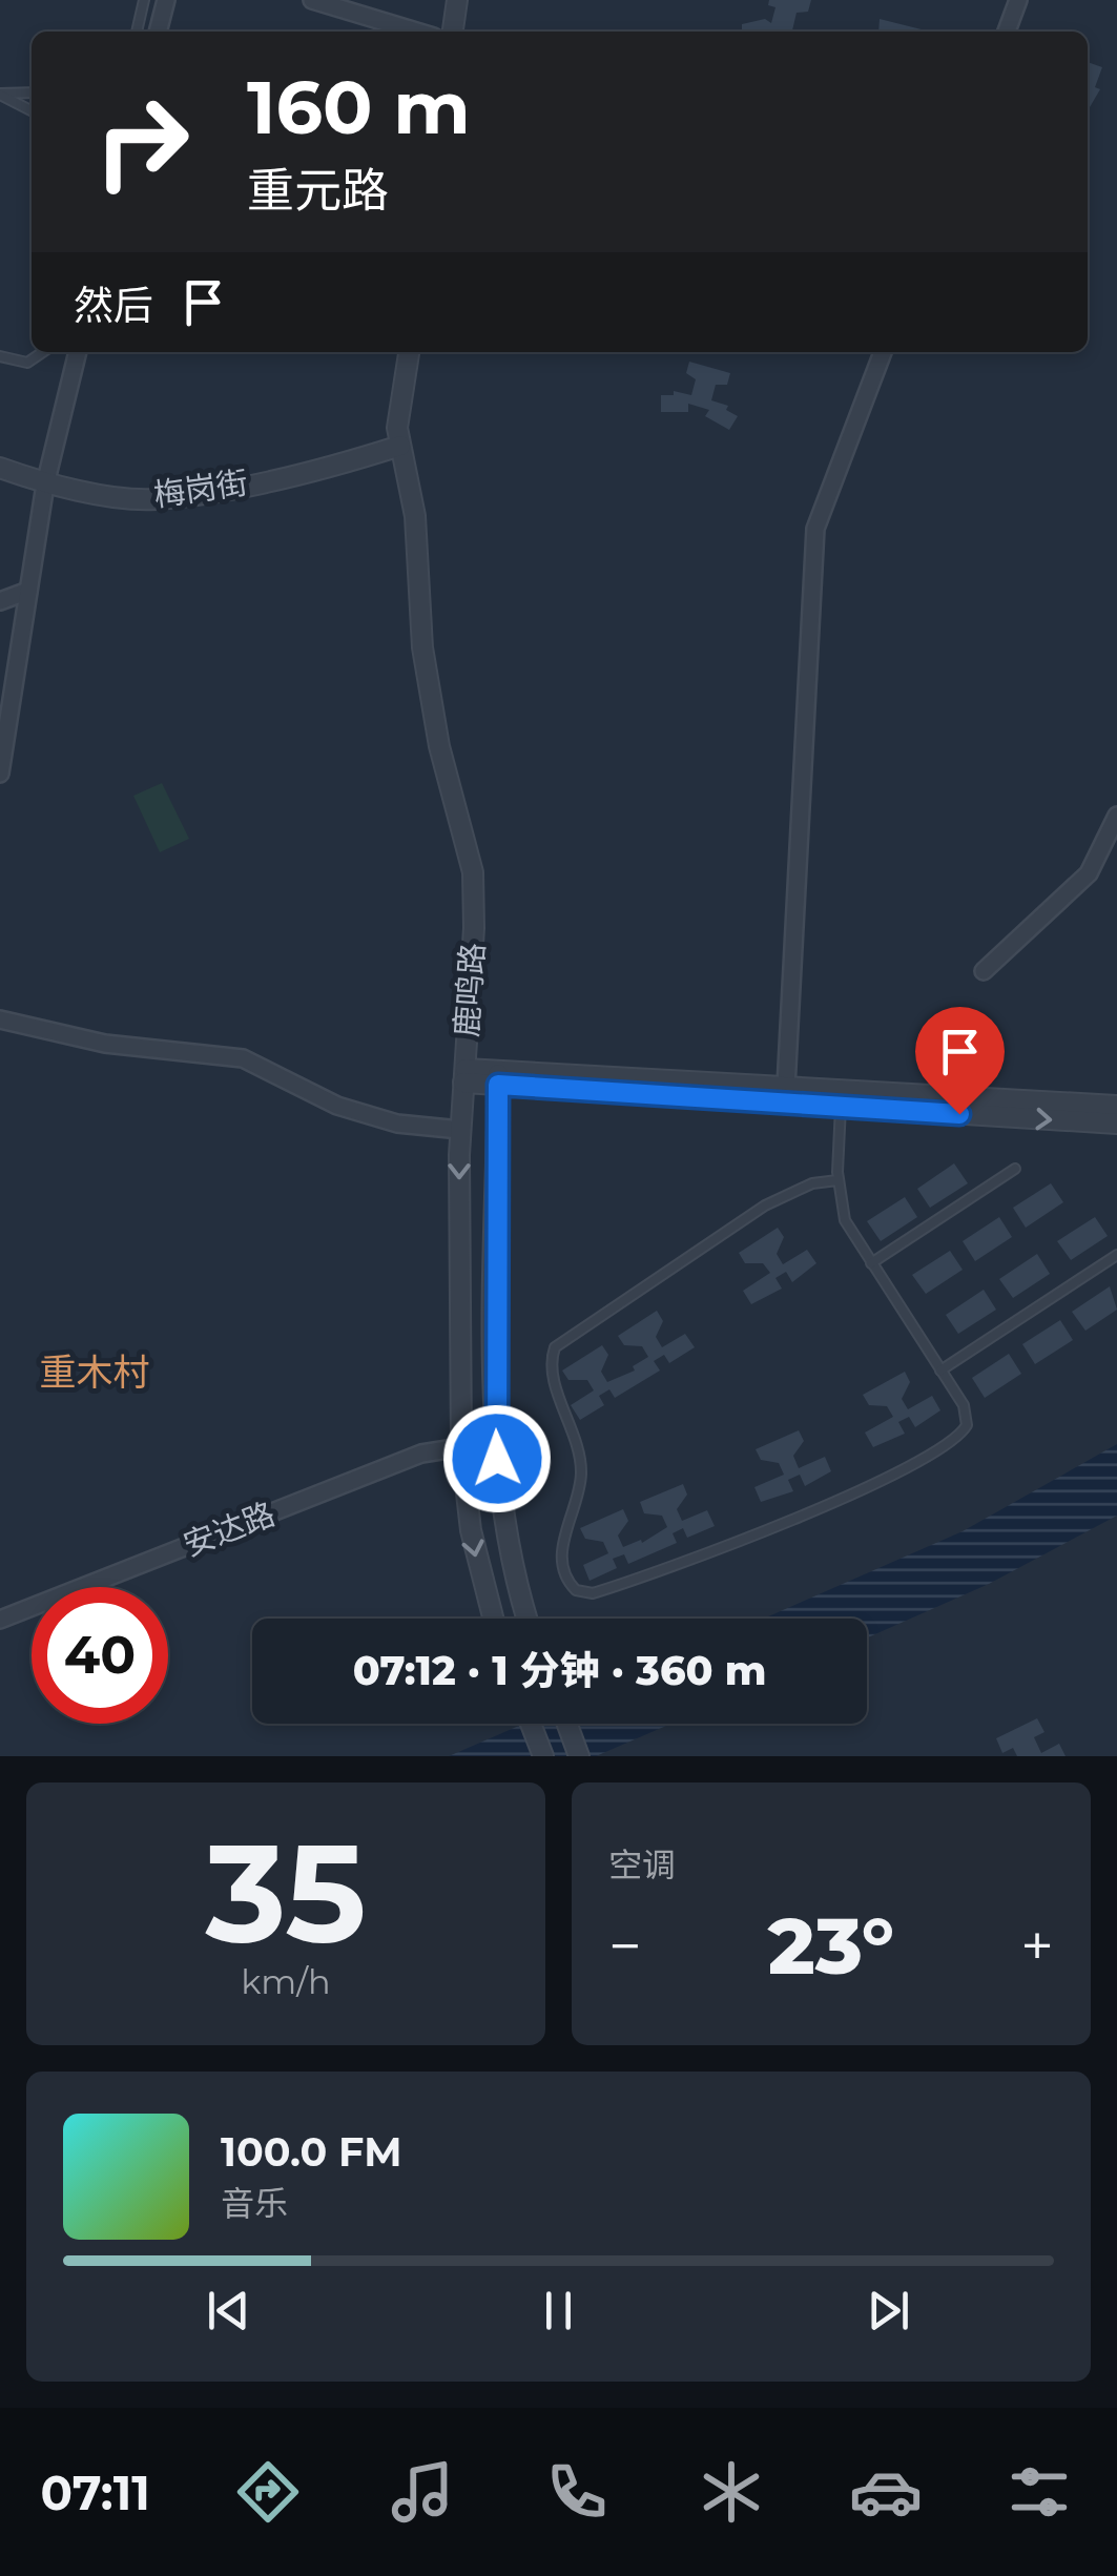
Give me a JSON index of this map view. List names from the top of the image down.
{
  "streets": {
    "street": ["梅岗街", "鹿鸣路", "安达路"]
  },
  "crossings": [
    ["梅岗街", "鹿鸣路"],
    ["鹿鸣路", "安达路"]
  ],
  "districts": ["重木村"],
  "page": {
    "turn": ["160 m", "重元路"],
    "then": "然后",
    "limit": "40",
    "trip": "07:12 · 1 分钟 · 360 m",
    "tile": [
      ["35", "km/h"],
      "空调"
    ],
    "heat": ["−", "23°", "+"],
    "song": ["100.0 FM", "音乐"],
    "tabs": "07:11"
  }
}
